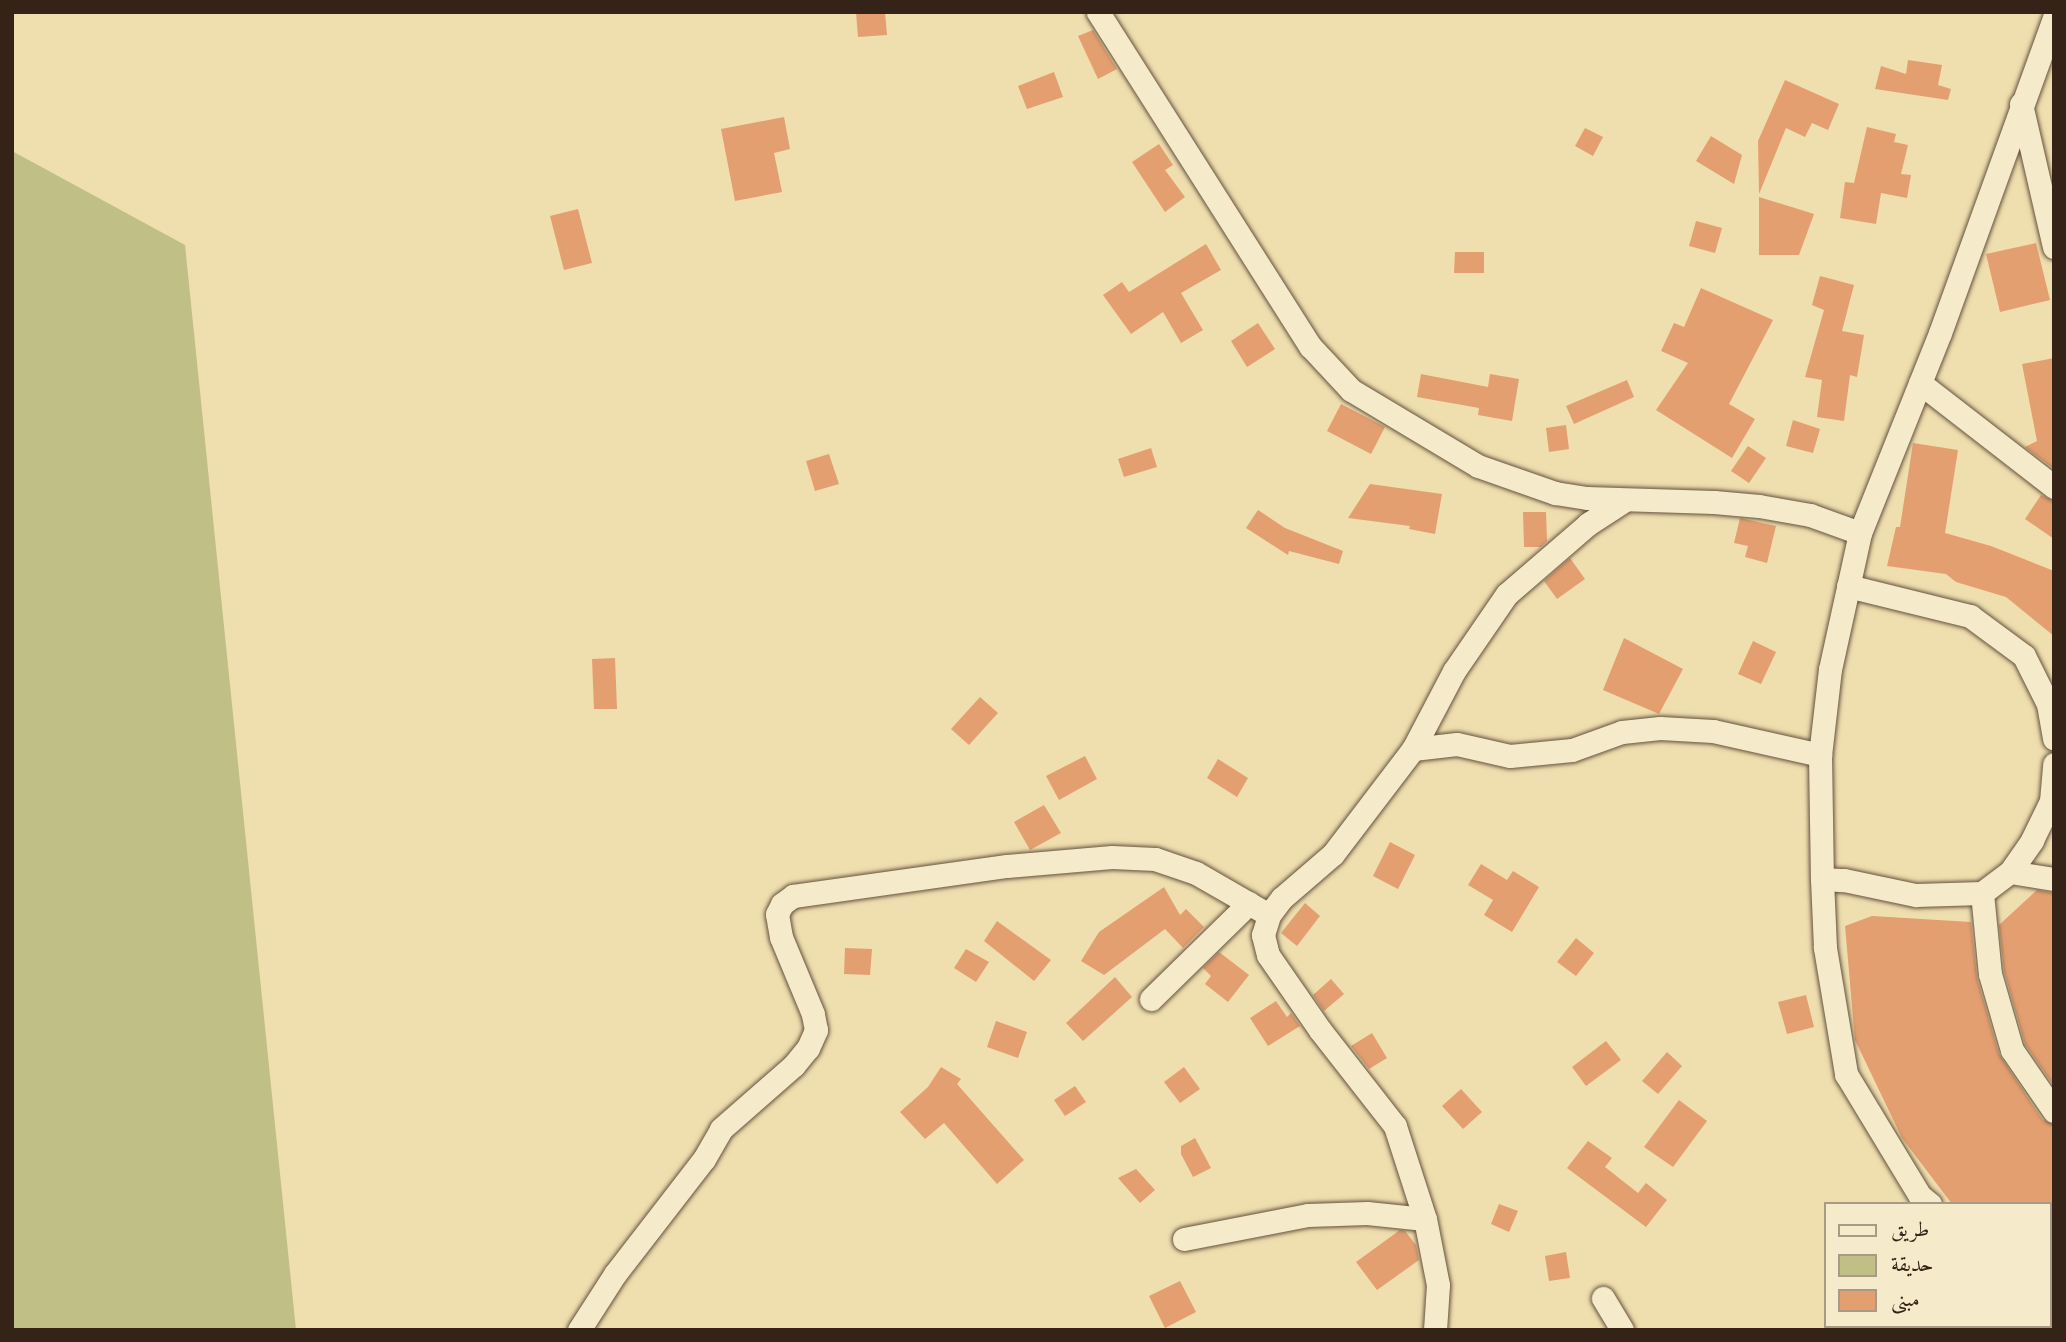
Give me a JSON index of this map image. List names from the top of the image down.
{
  "legend": ["طريق", "حديقة", "مبنى"]
}
